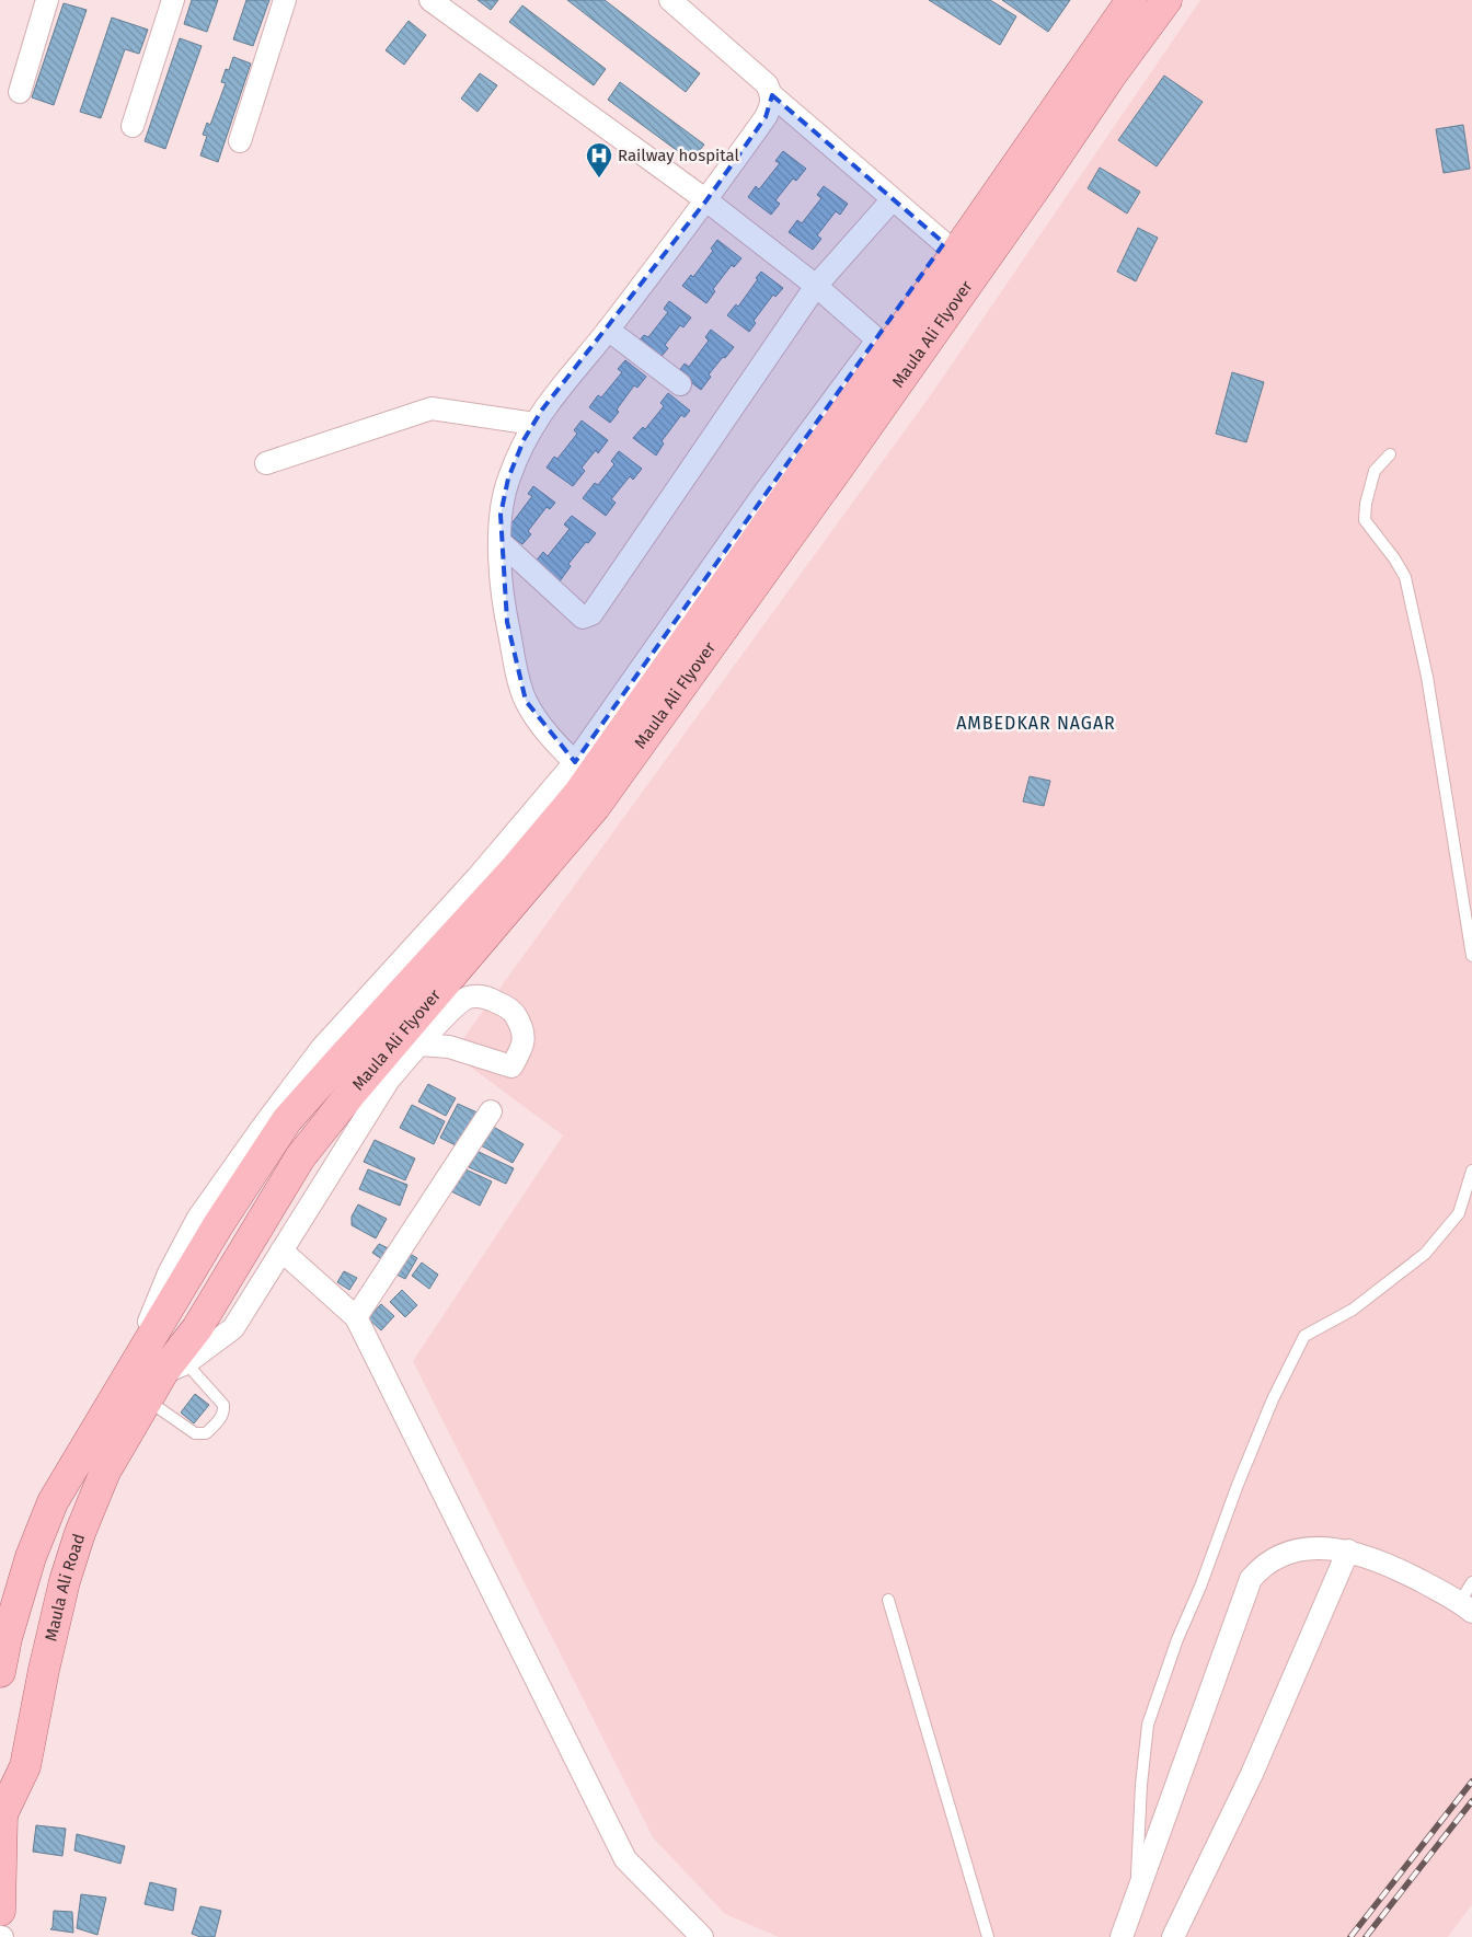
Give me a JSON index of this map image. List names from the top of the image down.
{
  "streets": {
    "main road": ["Maula Ali Flyover", "Maula Ali Road"]
  },
  "crossings": [
    ["Maula Ali Flyover", "Maula Ali Road"]
  ],
  "districts": ["AMBEDKAR NAGAR"],
  "places": {
    "hospital": ["Railway hospital"]
  }
}
